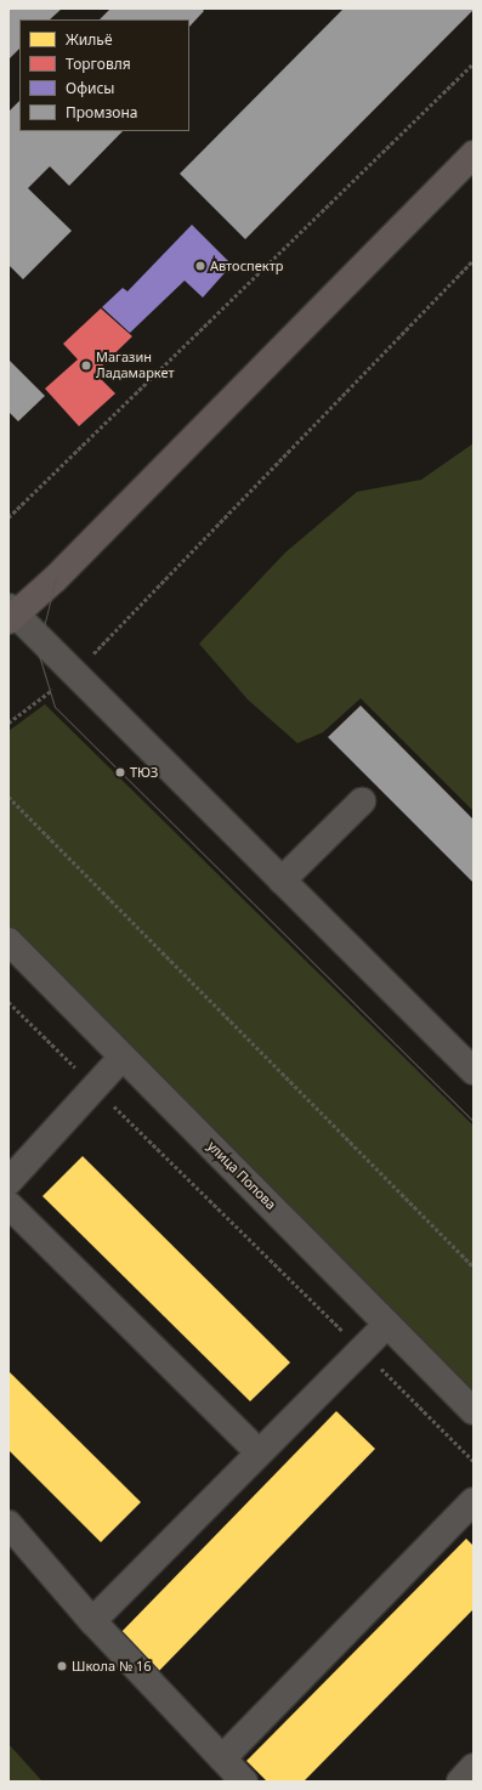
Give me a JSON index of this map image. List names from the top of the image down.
{
  "streets": {
    "street": ["улица Попова"]
  },
  "places": [
    "Автоспектр",
    "Магазин Ладамаркет",
    "ТЮЗ",
    "Школа № 16"
  ],
  "legend": [
    "Жильё",
    "Торговля",
    "Офисы",
    "Промзона"
  ]
}
